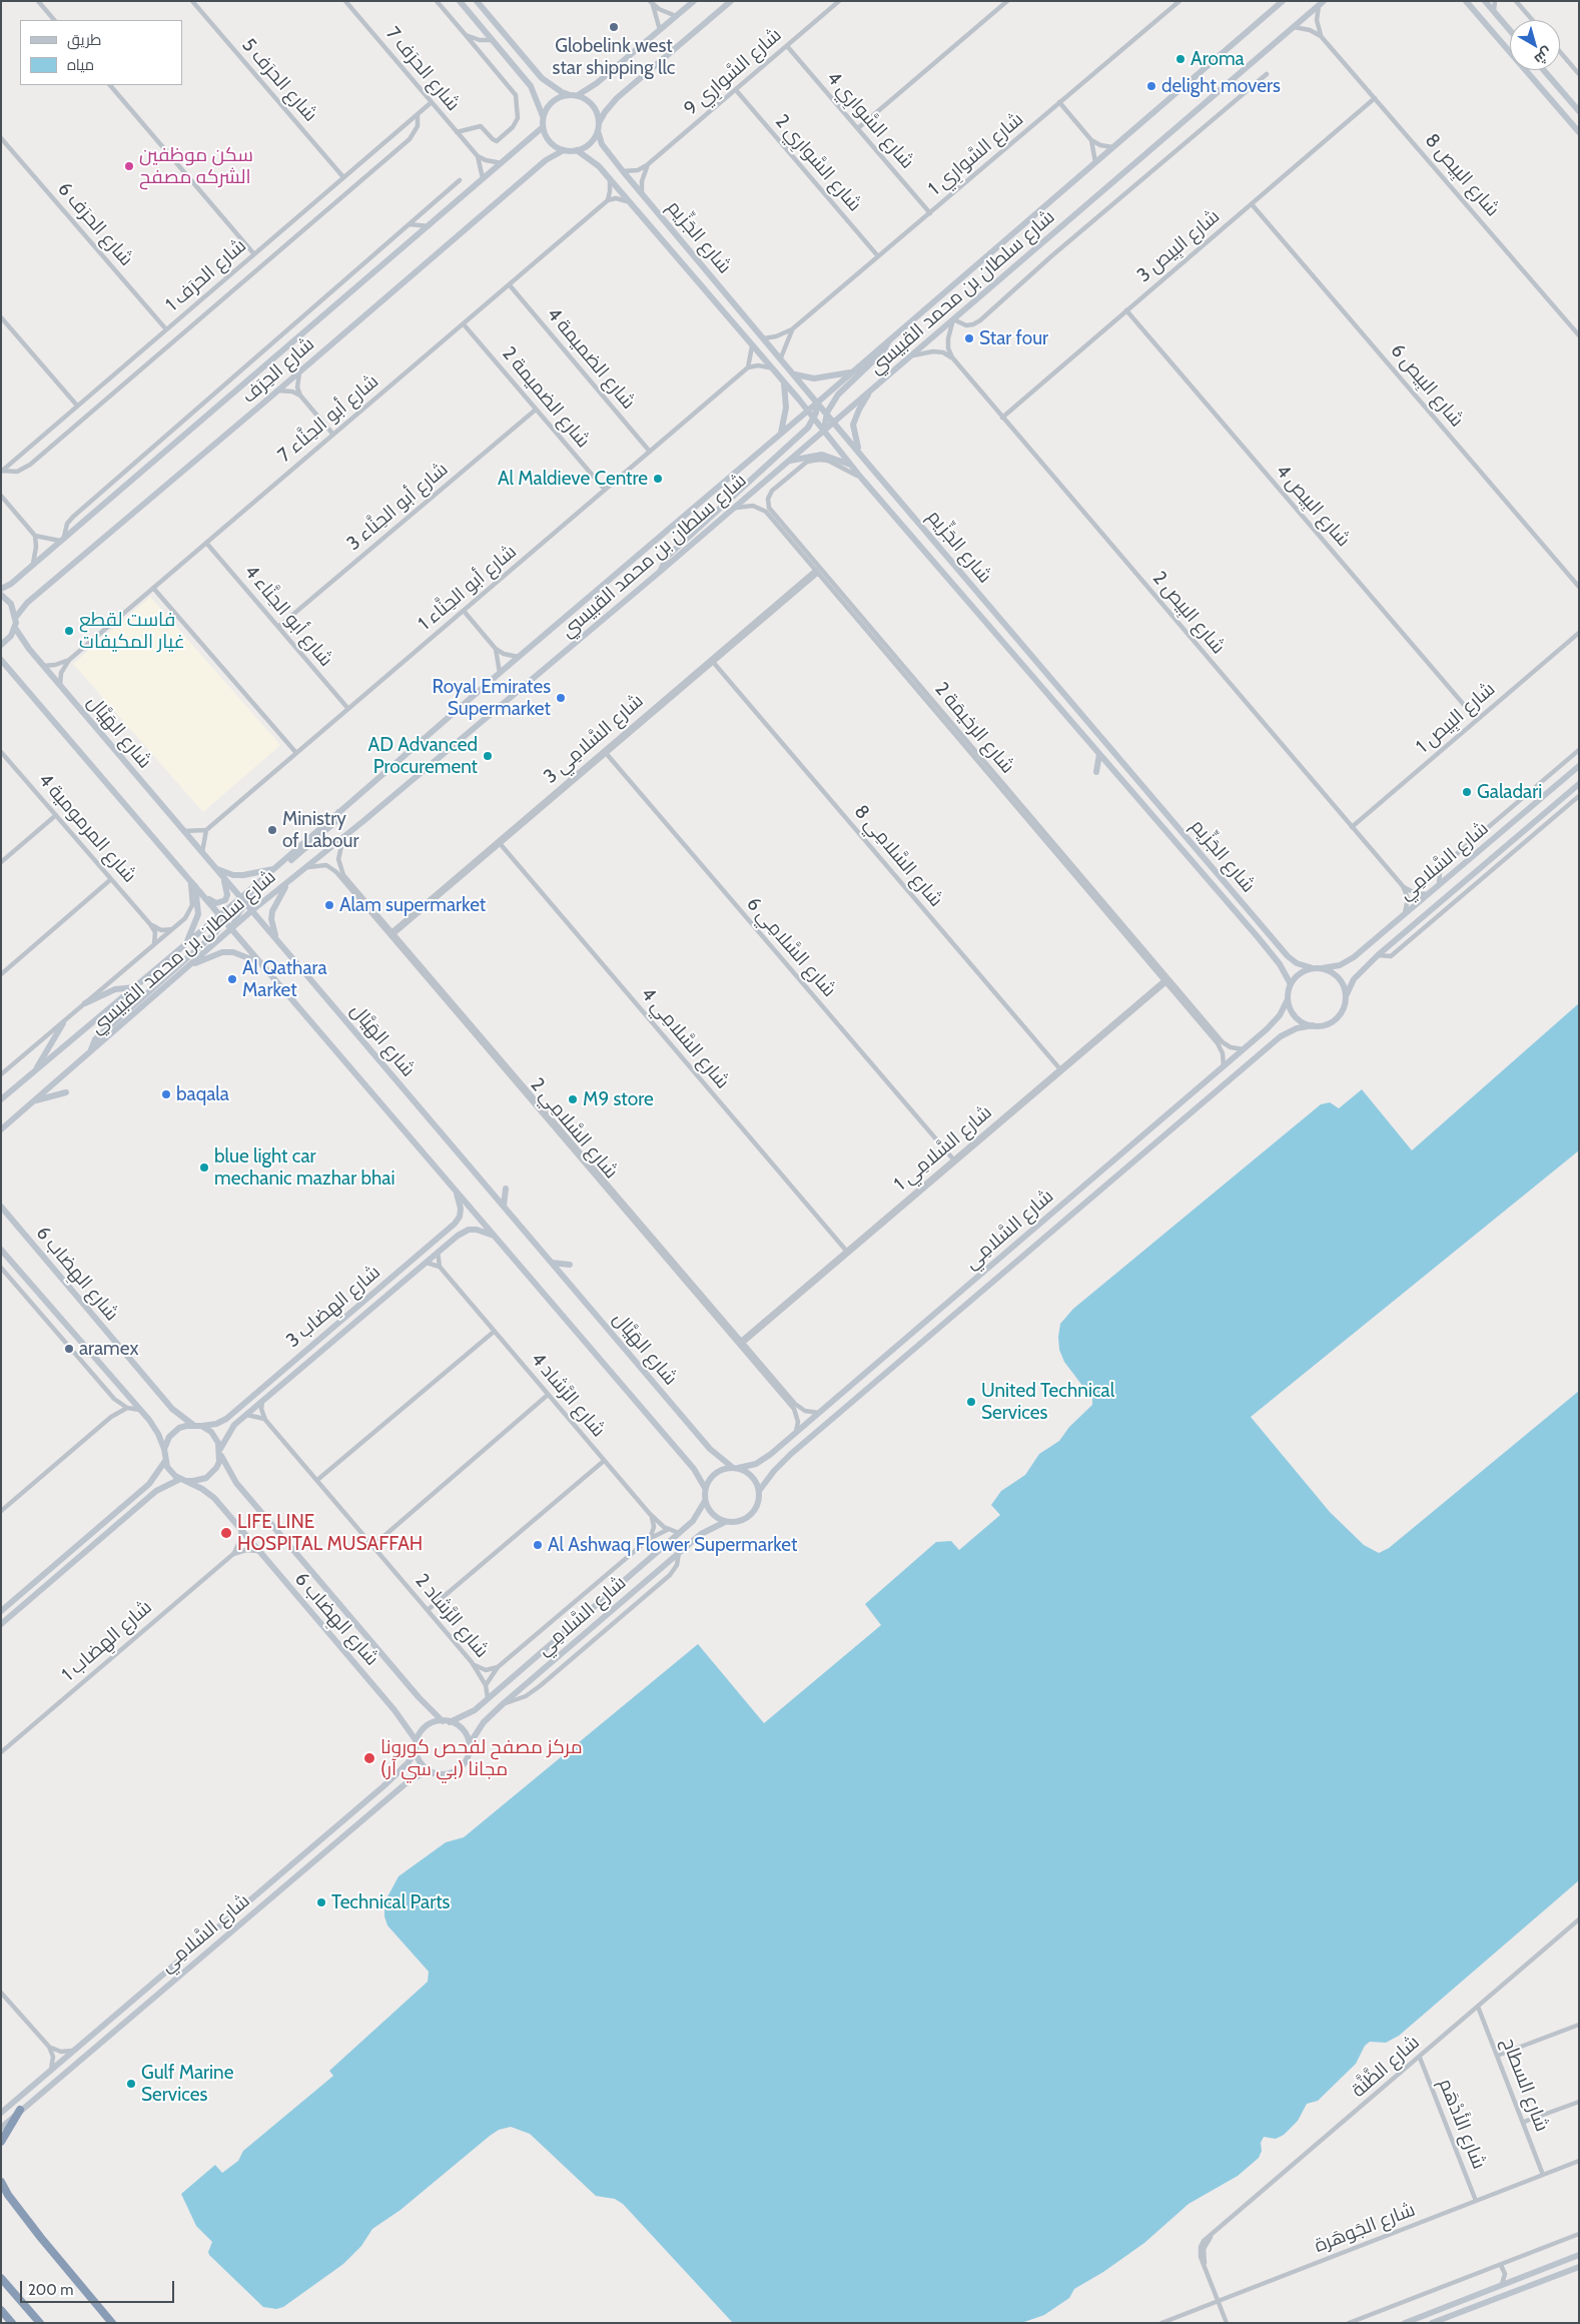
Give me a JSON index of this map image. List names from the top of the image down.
{
  "streets": {
    "street": [
      "شارع الحرَف 7",
      "شارع السَّوارِي 9",
      "شارع الحرَف 5",
      "شارع السَّوارِي 4",
      "شارع السَّوارِي 1",
      "شارع السَّوارِي 2",
      "شارع البِيص 8",
      "شارع الحرَف 6",
      "شارع الجَزِّيم",
      "شارع البِيص 3",
      "شارع الحرَف 1",
      "شارع سلطان بن محمد القبيسي",
      "شارع الضميمة 4",
      "شارع الحِرَف",
      "شارع البِيص 6",
      "شارع الضميمة 2",
      "شارع أبو الحِنَّاء 7",
      "شارع البِيص 4",
      "شارع أبو الحِنَّاء 3",
      "شارع أبو الحِنَّاء 1",
      "شارع البِيص 2",
      "شارع أبو الحِنَّاء 4",
      "شارع البِيص 1",
      "شارع الرخيمَة 2",
      "شارع الهَيَّال",
      "شارع السَّلامِي 3",
      "شارع المرمومية 4",
      "شارع السَّلامِي 8",
      "شارع السَّلامِي",
      "شارع السَّلامِي 6",
      "شارع السَّلامِي 4",
      "شارع السَّلامِي 2",
      "شارع السَّلامِي 1",
      "شارع الهِضاب 6",
      "شارع الهِضاب 3",
      "شارع الرَّشاد 4",
      "شارع الرَّشاد 2",
      "شارع الهِضاب 1",
      "شارع الظَّنَّة",
      "شارع السطاح",
      "شارع الأَدْهَم",
      "شارع الجَوهَرة"
    ]
  },
  "crossings": [
    ["شارع الحرَف 7", "شارع الحرَف 1"],
    ["شارع الحرَف 7", "شارع الحِرَف"],
    ["شارع السَّوارِي 9", "شارع السَّوارِي 4"],
    ["شارع السَّوارِي 9", "شارع السَّوارِي 2"],
    ["شارع السَّوارِي 9", "شارع الجَزِّيم"],
    ["شارع الحرَف 5", "شارع الحرَف 1"],
    ["شارع السَّوارِي 4", "شارع السَّوارِي 1"],
    ["شارع السَّوارِي 1", "شارع السَّوارِي 2"],
    ["شارع السَّوارِي 1", "شارع الجَزِّيم"],
    ["شارع البِيص 8", "شارع البِيص 3"],
    ["شارع الحرَف 6", "شارع الحرَف 1"],
    ["شارع الجَزِّيم", "شارع سلطان بن محمد القبيسي"],
    ["شارع الجَزِّيم", "شارع الحِرَف"],
    ["شارع الجَزِّيم", "شارع الرخيمَة 2"],
    ["شارع الجَزِّيم", "شارع السَّلامِي"],
    ["شارع البِيص 3", "شارع البِيص 6"],
    ["شارع البِيص 3", "شارع البِيص 4"],
    ["شارع البِيص 3", "شارع البِيص 2"],
    ["شارع سلطان بن محمد القبيسي", "شارع الرخيمَة 2"],
    ["شارع سلطان بن محمد القبيسي", "شارع الهَيَّال"],
    ["شارع سلطان بن محمد القبيسي", "شارع السَّلامِي 2"],
    ["شارع الضميمة 4", "شارع أبو الحِنَّاء 7"],
    ["شارع الضميمة 4", "شارع أبو الحِنَّاء 1"],
    ["شارع الضميمة 2", "شارع أبو الحِنَّاء 7"],
    ["شارع الضميمة 2", "شارع أبو الحِنَّاء 3"],
    ["شارع الضميمة 2", "شارع أبو الحِنَّاء 1"],
    ["شارع أبو الحِنَّاء 7", "شارع أبو الحِنَّاء 4"],
    ["شارع أبو الحِنَّاء 7", "شارع الهَيَّال"],
    ["شارع البِيص 4", "شارع البِيص 1"],
    ["شارع أبو الحِنَّاء 3", "شارع أبو الحِنَّاء 4"],
    ["شارع أبو الحِنَّاء 1", "شارع أبو الحِنَّاء 4"],
    ["شارع البِيص 2", "شارع البِيص 1"],
    ["شارع الرخيمَة 2", "شارع السَّلامِي 3"],
    ["شارع الرخيمَة 2", "شارع السَّلامِي"],
    ["شارع الرخيمَة 2", "شارع السَّلامِي 1"],
    ["شارع الهَيَّال", "شارع السَّلامِي"],
    ["شارع السَّلامِي 3", "شارع السَّلامِي 8"],
    ["شارع السَّلامِي 3", "شارع السَّلامِي 6"],
    ["شارع السَّلامِي 3", "شارع السَّلامِي 4"],
    ["شارع السَّلامِي 3", "شارع السَّلامِي 2"],
    ["شارع السَّلامِي 8", "شارع السَّلامِي 1"],
    ["شارع السَّلامِي", "شارع السَّلامِي 2"],
    ["شارع السَّلامِي", "شارع الهِضاب 6"],
    ["شارع السَّلامِي", "شارع الرَّشاد 4"],
    ["شارع السَّلامِي", "شارع الرَّشاد 2"],
    ["شارع السَّلامِي 6", "شارع السَّلامِي 1"],
    ["شارع السَّلامِي 4", "شارع السَّلامِي 1"],
    ["شارع السَّلامِي 2", "شارع السَّلامِي 1"],
    ["شارع الهِضاب 6", "شارع الهِضاب 3"],
    ["شارع الظَّنَّة", "شارع السطاح"],
    ["شارع الظَّنَّة", "شارع الأَدْهَم"],
    ["شارع الظَّنَّة", "شارع الجَوهَرة"],
    ["شارع السطاح", "شارع الجَوهَرة"],
    ["شارع الأَدْهَم", "شارع الجَوهَرة"]
  ],
  "places": [
    "Globelink west star shipping llc",
    "Aroma",
    "delight movers",
    "سكن موظفين الشركه مصفح",
    "Star four",
    "Al Maldieve Centre",
    "فاست لقطع غيار المكيفات",
    "Royal Emirates Supermarket",
    "AD Advanced Procurement",
    "Galadari",
    "Ministry of Labour",
    "Alam supermarket",
    "Al Qathara Market",
    "baqala",
    "M9 store",
    "blue light car mechanic mazhar bhai",
    "aramex",
    "United Technical Services",
    "LIFE LINE HOSPITAL MUSAFFAH",
    "Al Ashwaq Flower Supermarket",
    "مركز مصفح لفحص كورونا (بي سي آر) مجانا",
    "Technical Parts",
    "Gulf Marine Services"
  ],
  "legend": ["طريق", "مياه"],
  "scale_bar": "200 m",
  "north": "bottom right"
}
